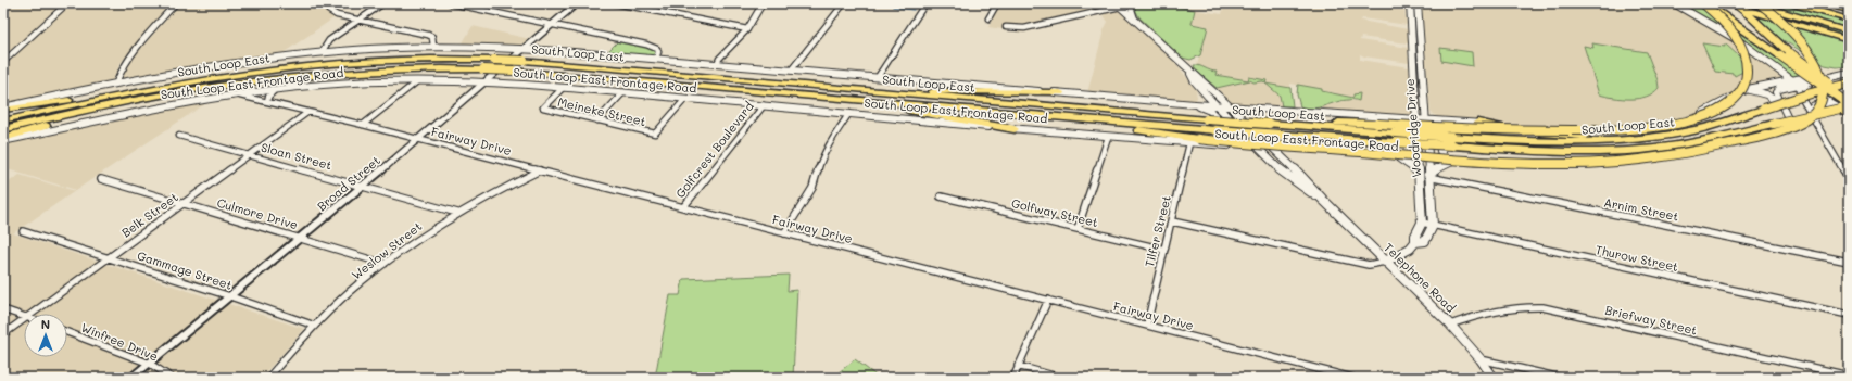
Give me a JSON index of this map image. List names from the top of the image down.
{
  "streets": {
    "highway": ["South Loop East"],
    "main road": ["South Loop East Frontage Road", "Woodridge Drive", "Telephone Road"],
    "street": [
      "Meineke Street",
      "Fairway Drive",
      "Golfcrest Boulevard",
      "Sloan Street",
      "Broad Street",
      "Arnim Street",
      "Golfway Street",
      "Culmore Drive",
      "Belk Street",
      "Tilfer Street",
      "Weslow Street",
      "Thurow Street",
      "Gammage Street",
      "Briefway Street",
      "Winfree Drive"
    ]
  },
  "crossings": [
    ["South Loop East Frontage Road", "Meineke Street"],
    ["South Loop East Frontage Road", "Woodridge Drive"],
    ["South Loop East Frontage Road", "Fairway Drive"],
    ["South Loop East Frontage Road", "Golfcrest Boulevard"],
    ["South Loop East Frontage Road", "Broad Street"],
    ["South Loop East Frontage Road", "Tilfer Street"],
    ["South Loop East Frontage Road", "Telephone Road"],
    ["Woodridge Drive", "Arnim Street"],
    ["Woodridge Drive", "Thurow Street"],
    ["Fairway Drive", "Golfcrest Boulevard"],
    ["Fairway Drive", "Broad Street"],
    ["Fairway Drive", "Belk Street"],
    ["Fairway Drive", "Tilfer Street"],
    ["Fairway Drive", "Weslow Street"],
    ["Sloan Street", "Broad Street"],
    ["Sloan Street", "Belk Street"],
    ["Sloan Street", "Weslow Street"],
    ["Broad Street", "Culmore Drive"],
    ["Broad Street", "Gammage Street"],
    ["Broad Street", "Winfree Drive"],
    ["Golfway Street", "Tilfer Street"],
    ["Culmore Drive", "Belk Street"],
    ["Culmore Drive", "Weslow Street"],
    ["Belk Street", "Gammage Street"],
    ["Weslow Street", "Gammage Street"],
    ["Telephone Road", "Briefway Street"]
  ],
  "north": "top"
}
